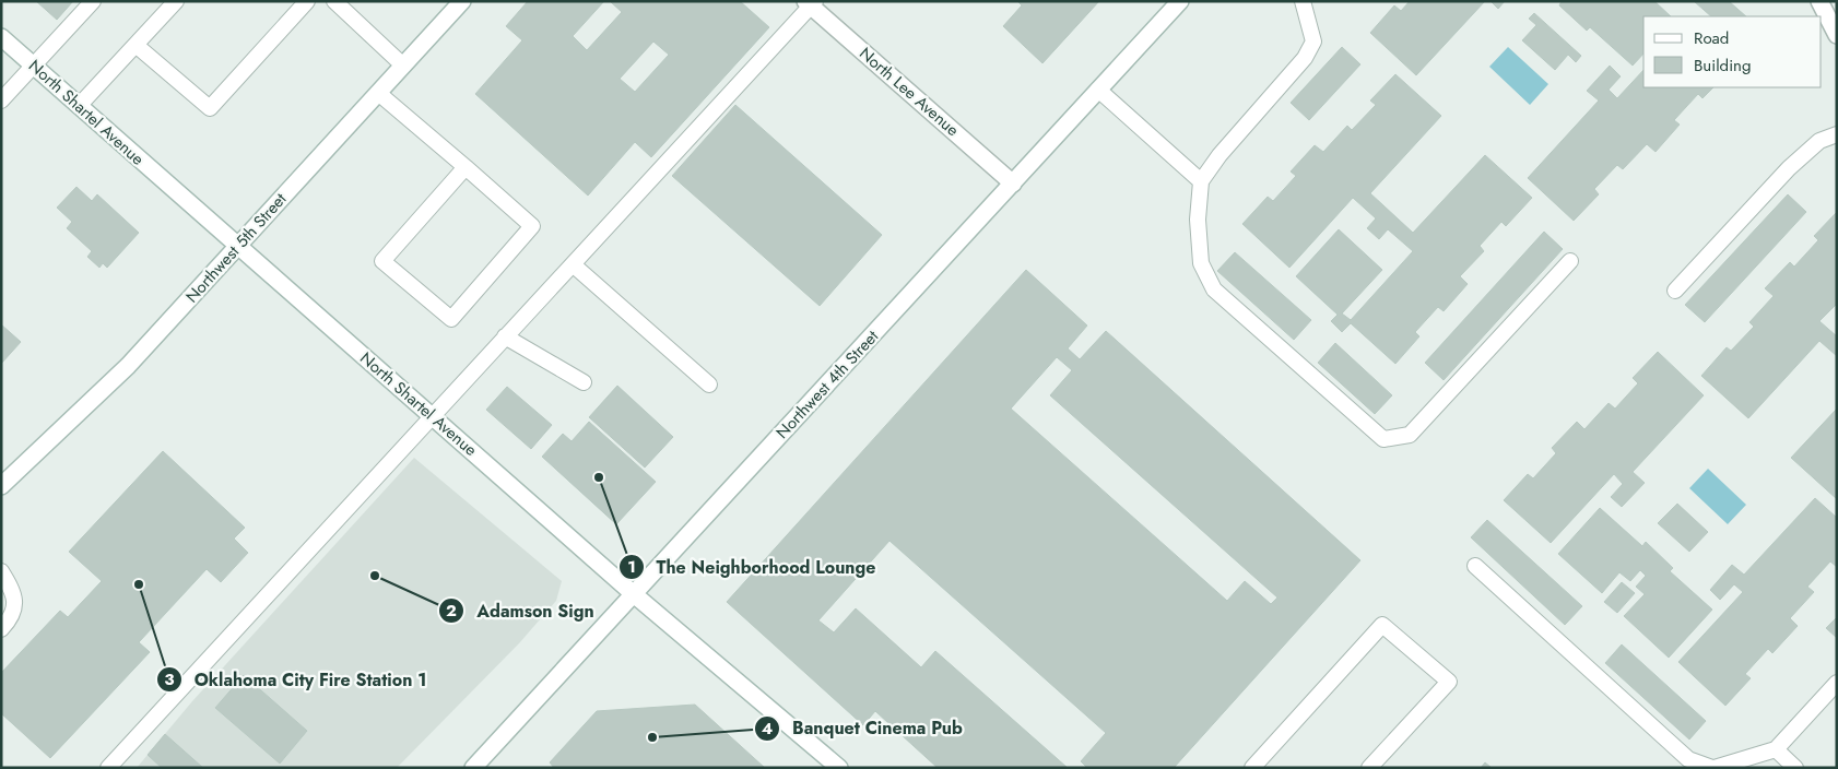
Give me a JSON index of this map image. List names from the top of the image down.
{
  "streets": {
    "main road": [
      "North Lee Avenue",
      "North Shartel Avenue",
      "Northwest 5th Street",
      "Northwest 4th Street"
    ]
  },
  "crossings": [
    ["North Lee Avenue", "Northwest 4th Street"],
    ["North Shartel Avenue", "Northwest 5th Street"],
    ["North Shartel Avenue", "Northwest 4th Street"]
  ],
  "places": [
    "The Neighborhood Lounge",
    "Adamson Sign",
    "Oklahoma City Fire Station 1",
    "Banquet Cinema Pub"
  ],
  "legend": ["Road", "Building"]
}
